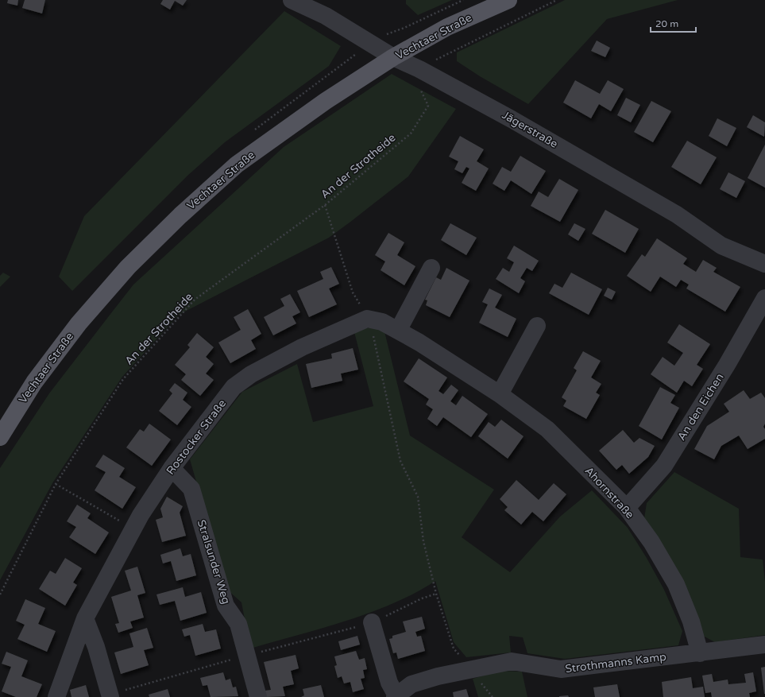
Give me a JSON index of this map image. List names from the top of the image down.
{
  "streets": {
    "main road": ["Vechtaer Straße"],
    "street": [
      "Jägerstraße",
      "An den Eichen",
      "Rostocker Straße",
      "Ahornstraße",
      "Stralsunder Weg",
      "Strothmanns Kamp"
    ],
    "path": ["An der Strotheide"]
  },
  "crossings": [
    ["Vechtaer Straße", "Jägerstraße"],
    ["An den Eichen", "Ahornstraße"],
    ["Rostocker Straße", "Ahornstraße"],
    ["Rostocker Straße", "Stralsunder Weg"],
    ["Ahornstraße", "Strothmanns Kamp"]
  ],
  "scale_bar": "20 m"
}
